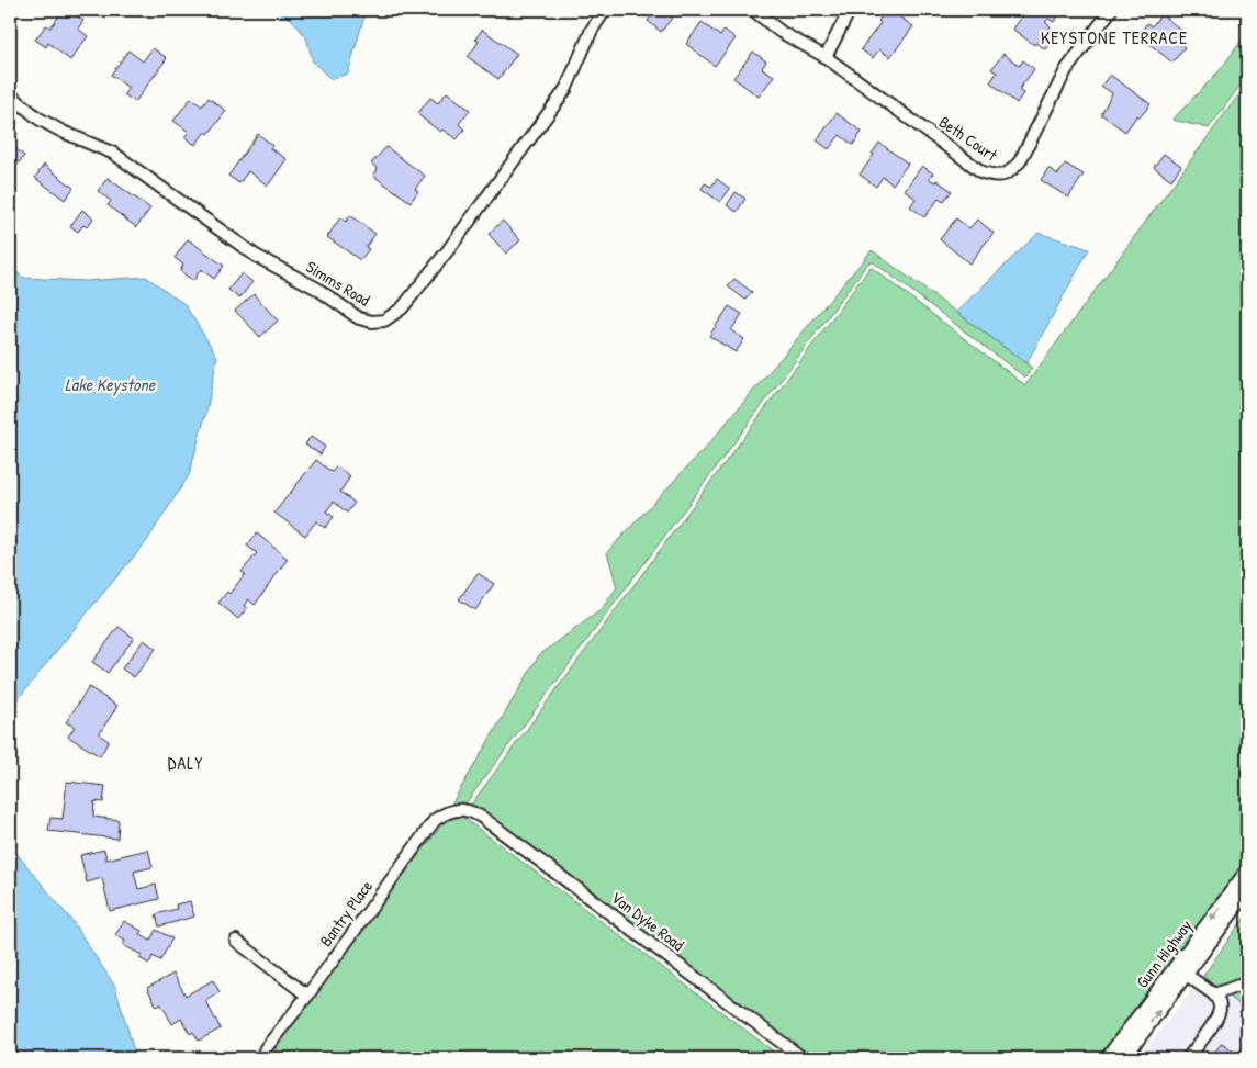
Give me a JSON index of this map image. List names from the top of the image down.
{
  "streets": {
    "main road": ["Gunn Highway"],
    "street": [
      "Beth Court",
      "Simms Road",
      "Bantry Place",
      "Van Dyke Road"
    ]
  },
  "crossings": [
    ["Bantry Place", "Van Dyke Road"]
  ],
  "districts": ["KEYSTONE TERRACE", "DALY"],
  "water": ["Lake Keystone"]
}
